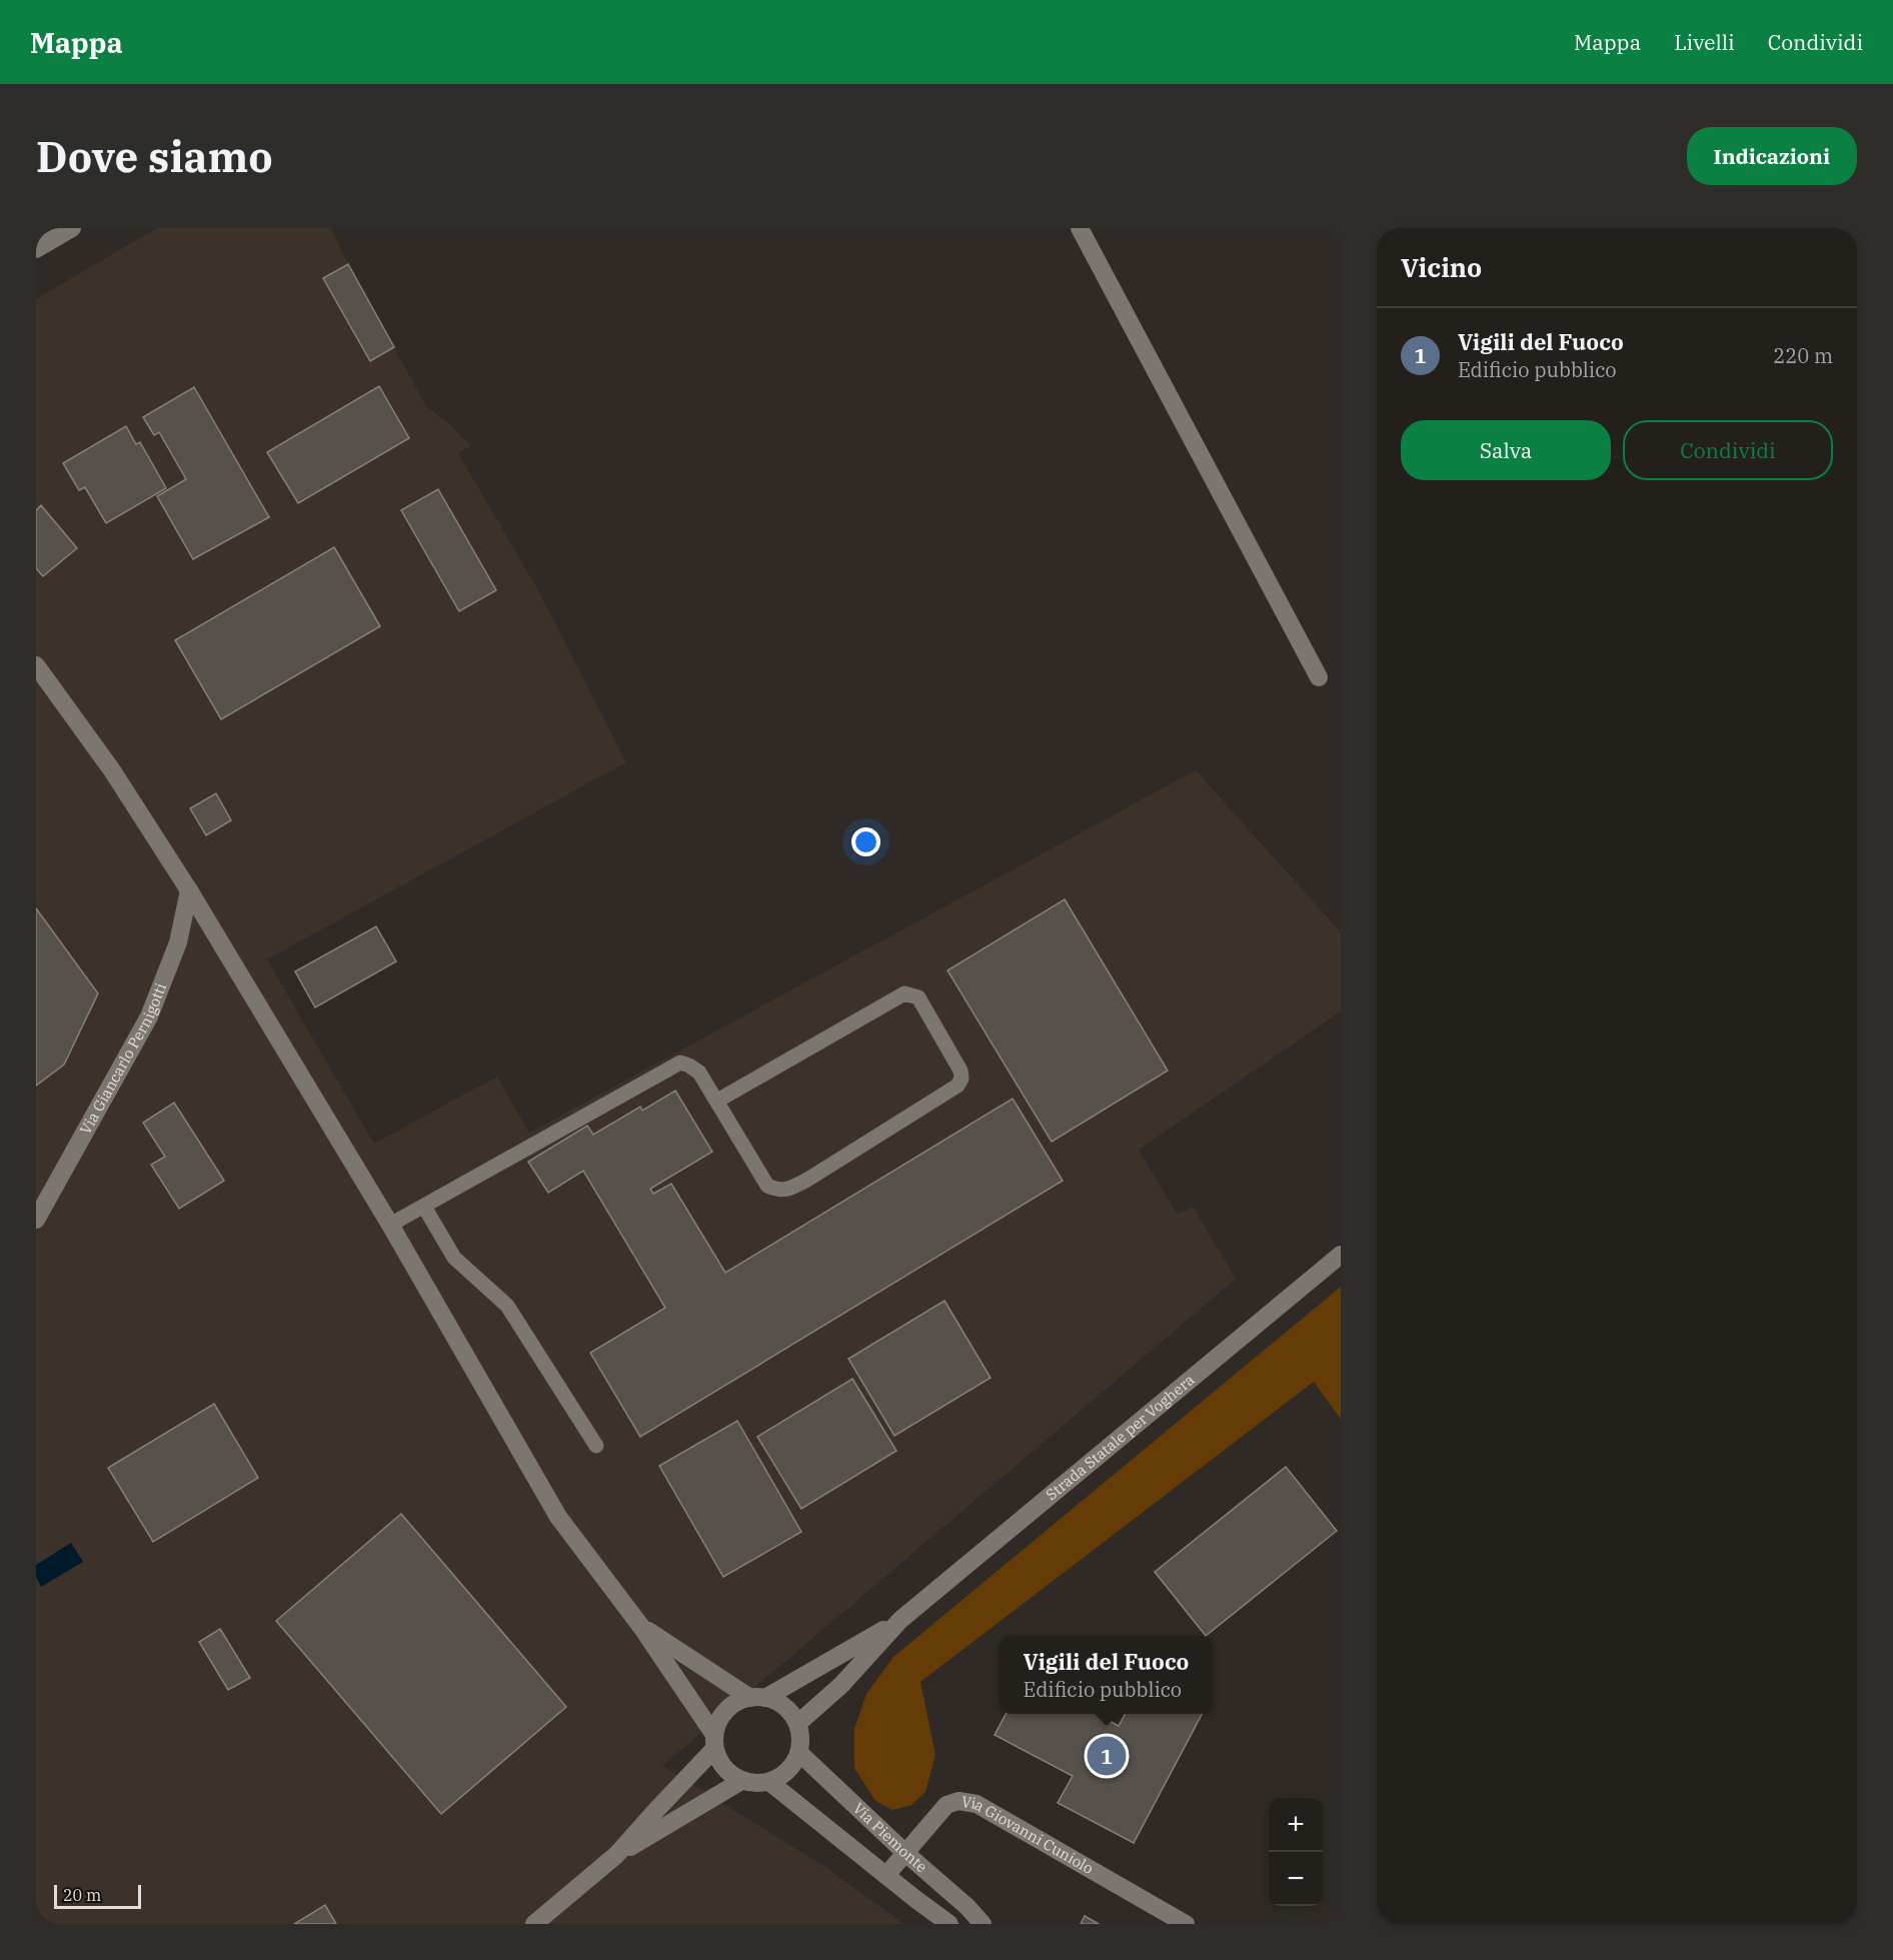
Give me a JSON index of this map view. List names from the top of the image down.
{
  "streets": {
    "main road": [
      "Via Giancarlo Pernigotti",
      "Strada Statale per Voghera",
      "Via Piemonte",
      "Via Giovanni Cuniolo"
    ]
  },
  "crossings": [
    ["Strada Statale per Voghera", "Via Piemonte"],
    ["Via Piemonte", "Via Giovanni Cuniolo"]
  ],
  "scale_bar": "20 m",
  "page": {
    "header": "Mappa",
    "nav": ["Mappa", "Livelli", "Condividi"],
    "buttons": [
      "Indicazioni",
      ["Salva", "Condividi"]
    ],
    "title": "Dove siamo",
    "heading": "Vicino",
    "list": [
      {
        "mark": "1",
        "name": "Vigili del Fuoco",
        "note": "Edificio pubblico",
        "value": "220 m"
      }
    ],
    "popup": ["Vigili del Fuoco", "Edificio pubblico"],
    "pins": "1",
    "map_buttons": ["+", "−"],
    "scale": "20 m"
  }
}
